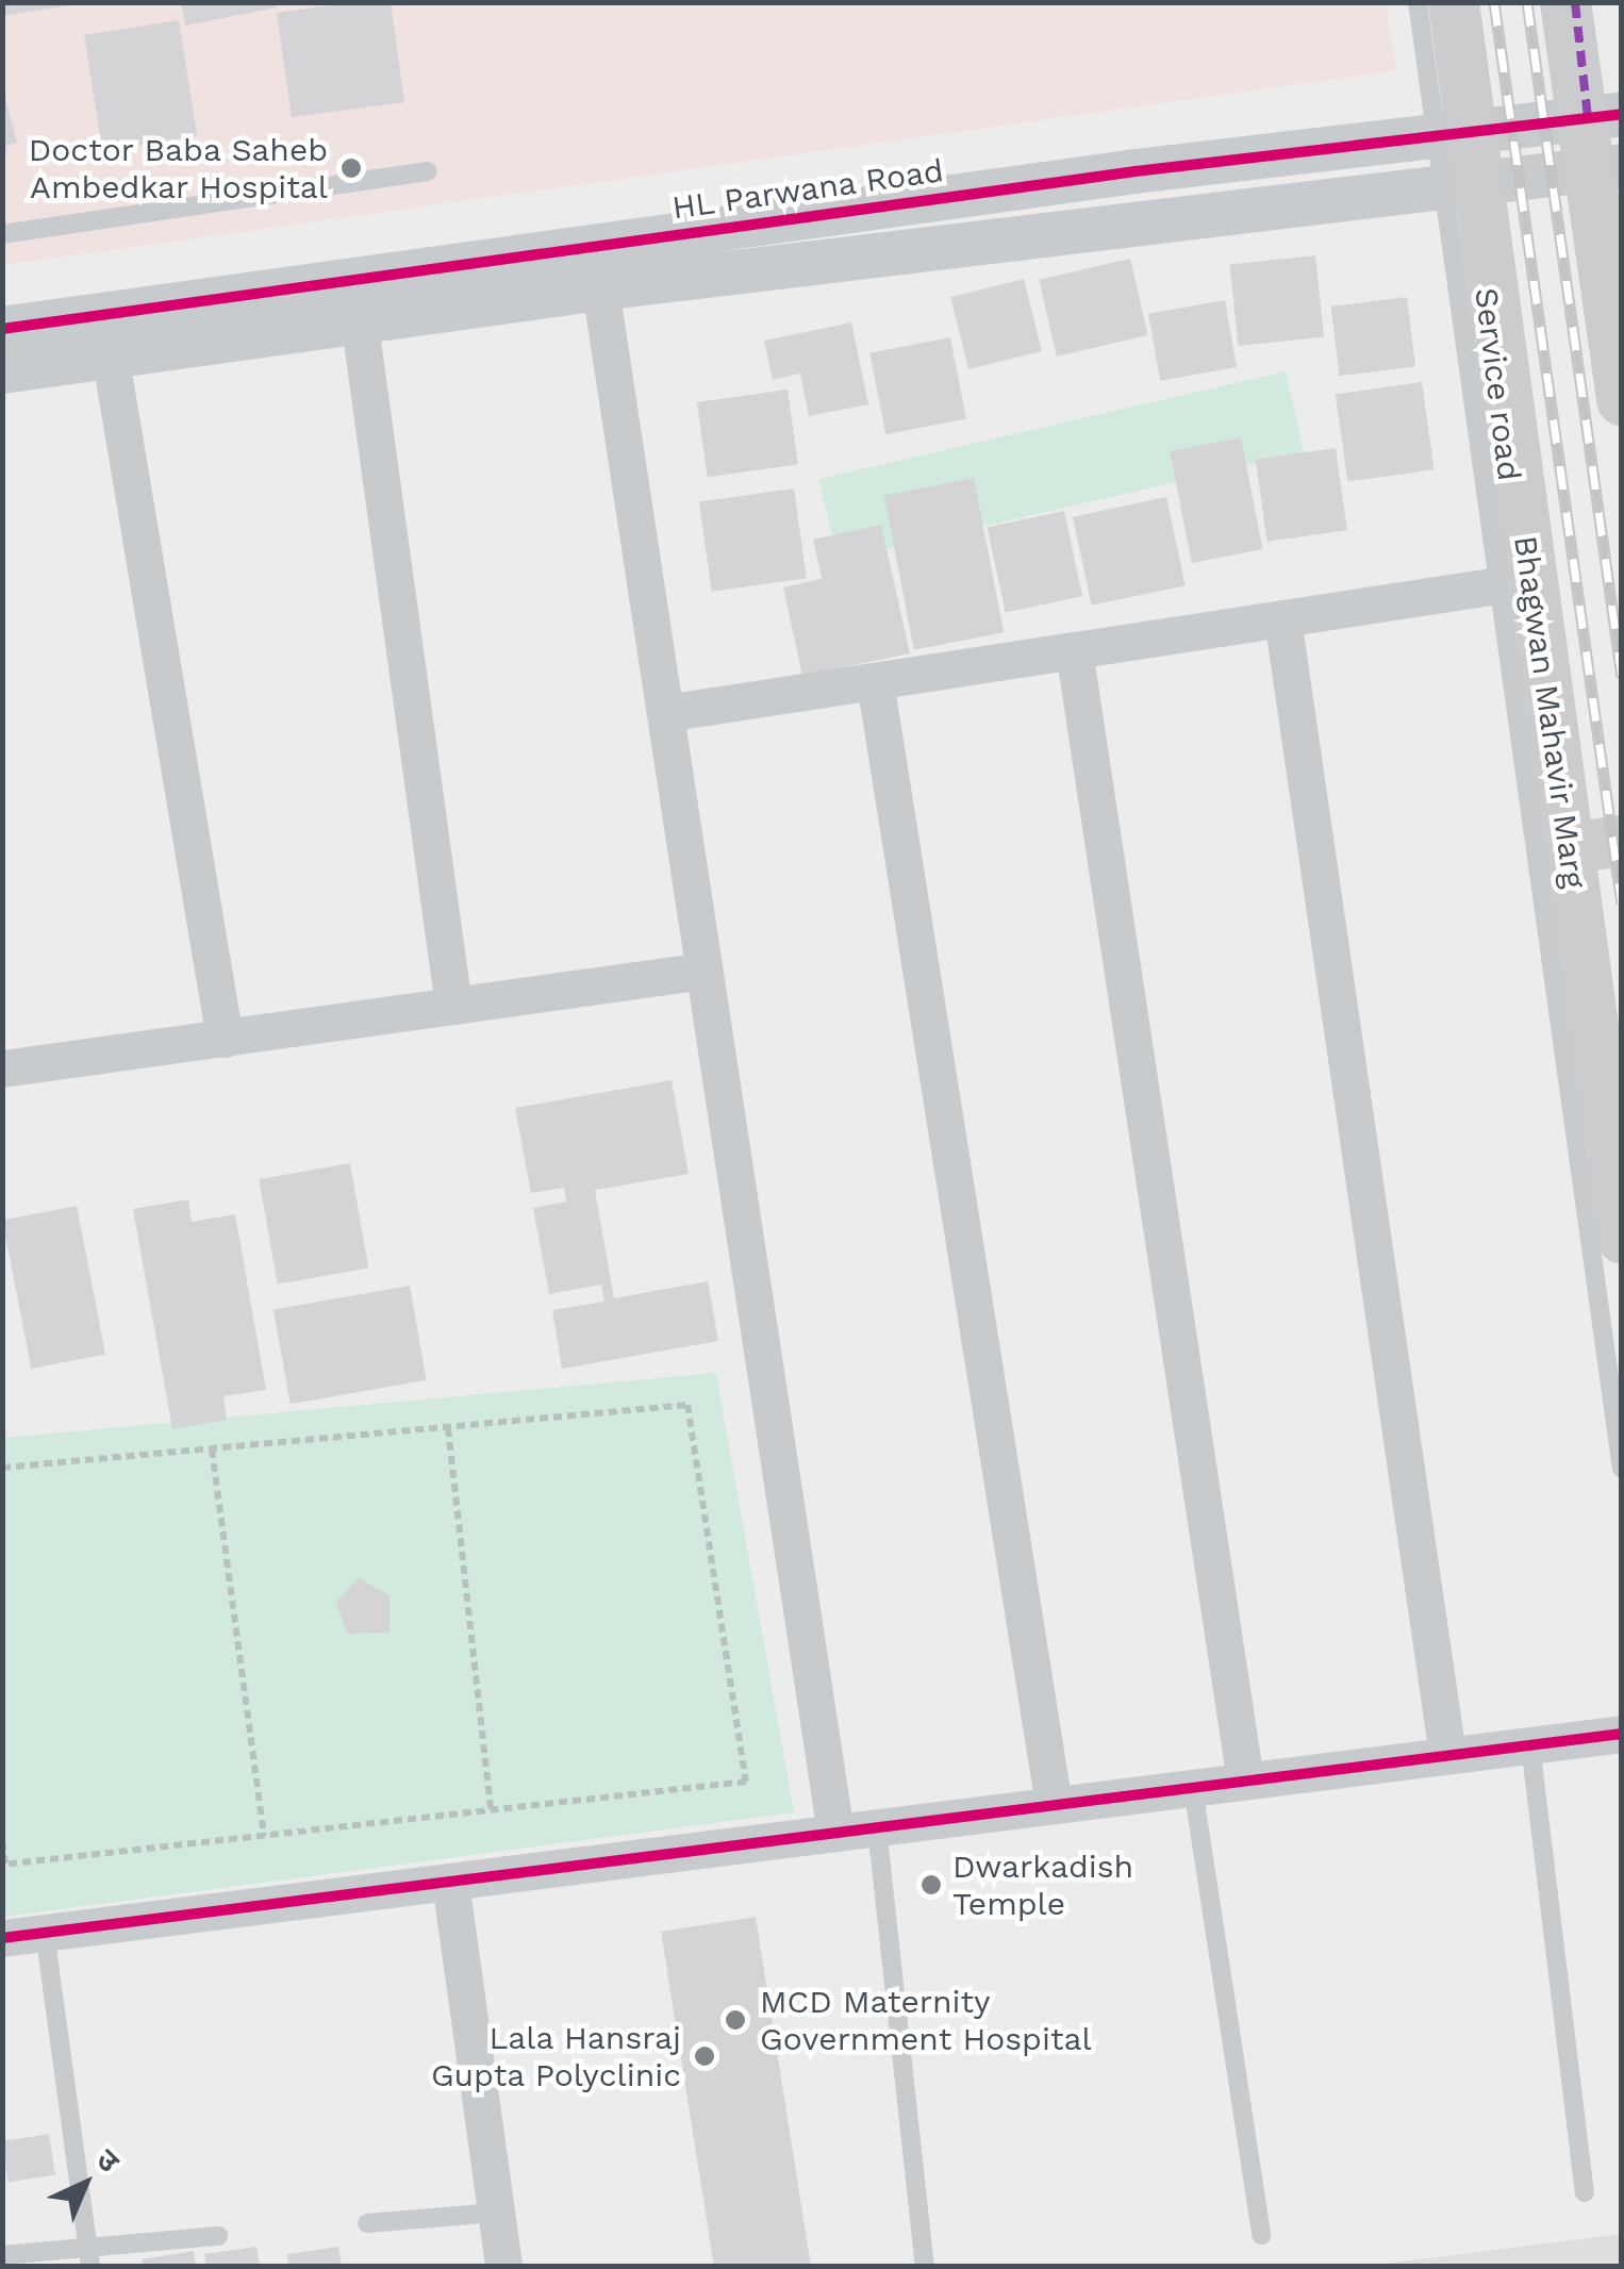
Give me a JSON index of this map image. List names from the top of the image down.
{
  "streets": {
    "main road": ["Bhagwan Mahavir Marg"],
    "street": ["HL Parwana Road"]
  },
  "places": [
    "Doctor Baba Saheb Ambedkar Hospital",
    "Dwarkadish Temple",
    "MCD Maternity Government Hospital",
    "Lala Hansraj Gupta Polyclinic"
  ],
  "north": "top right"
}
